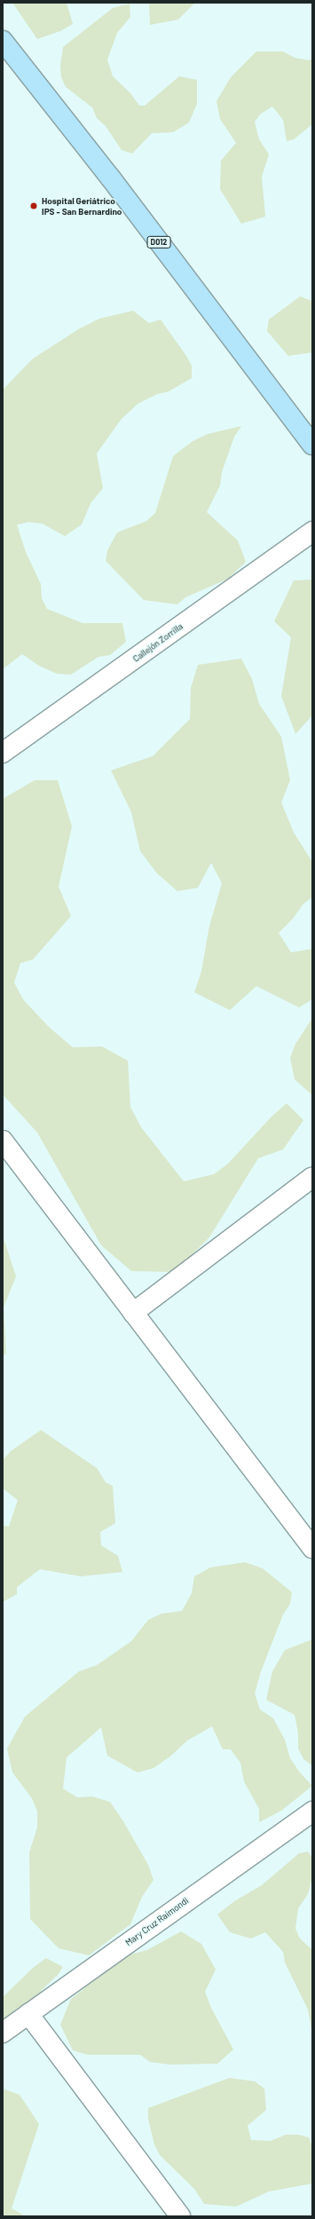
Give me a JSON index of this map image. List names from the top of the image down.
{
  "streets": {
    "main road": ["D012"],
    "street": ["Callejón Zorrilla", "Mary Cruz Raimondi"]
  },
  "places": ["Hospital Geriátrico IPS - San Bernardino"]
}
